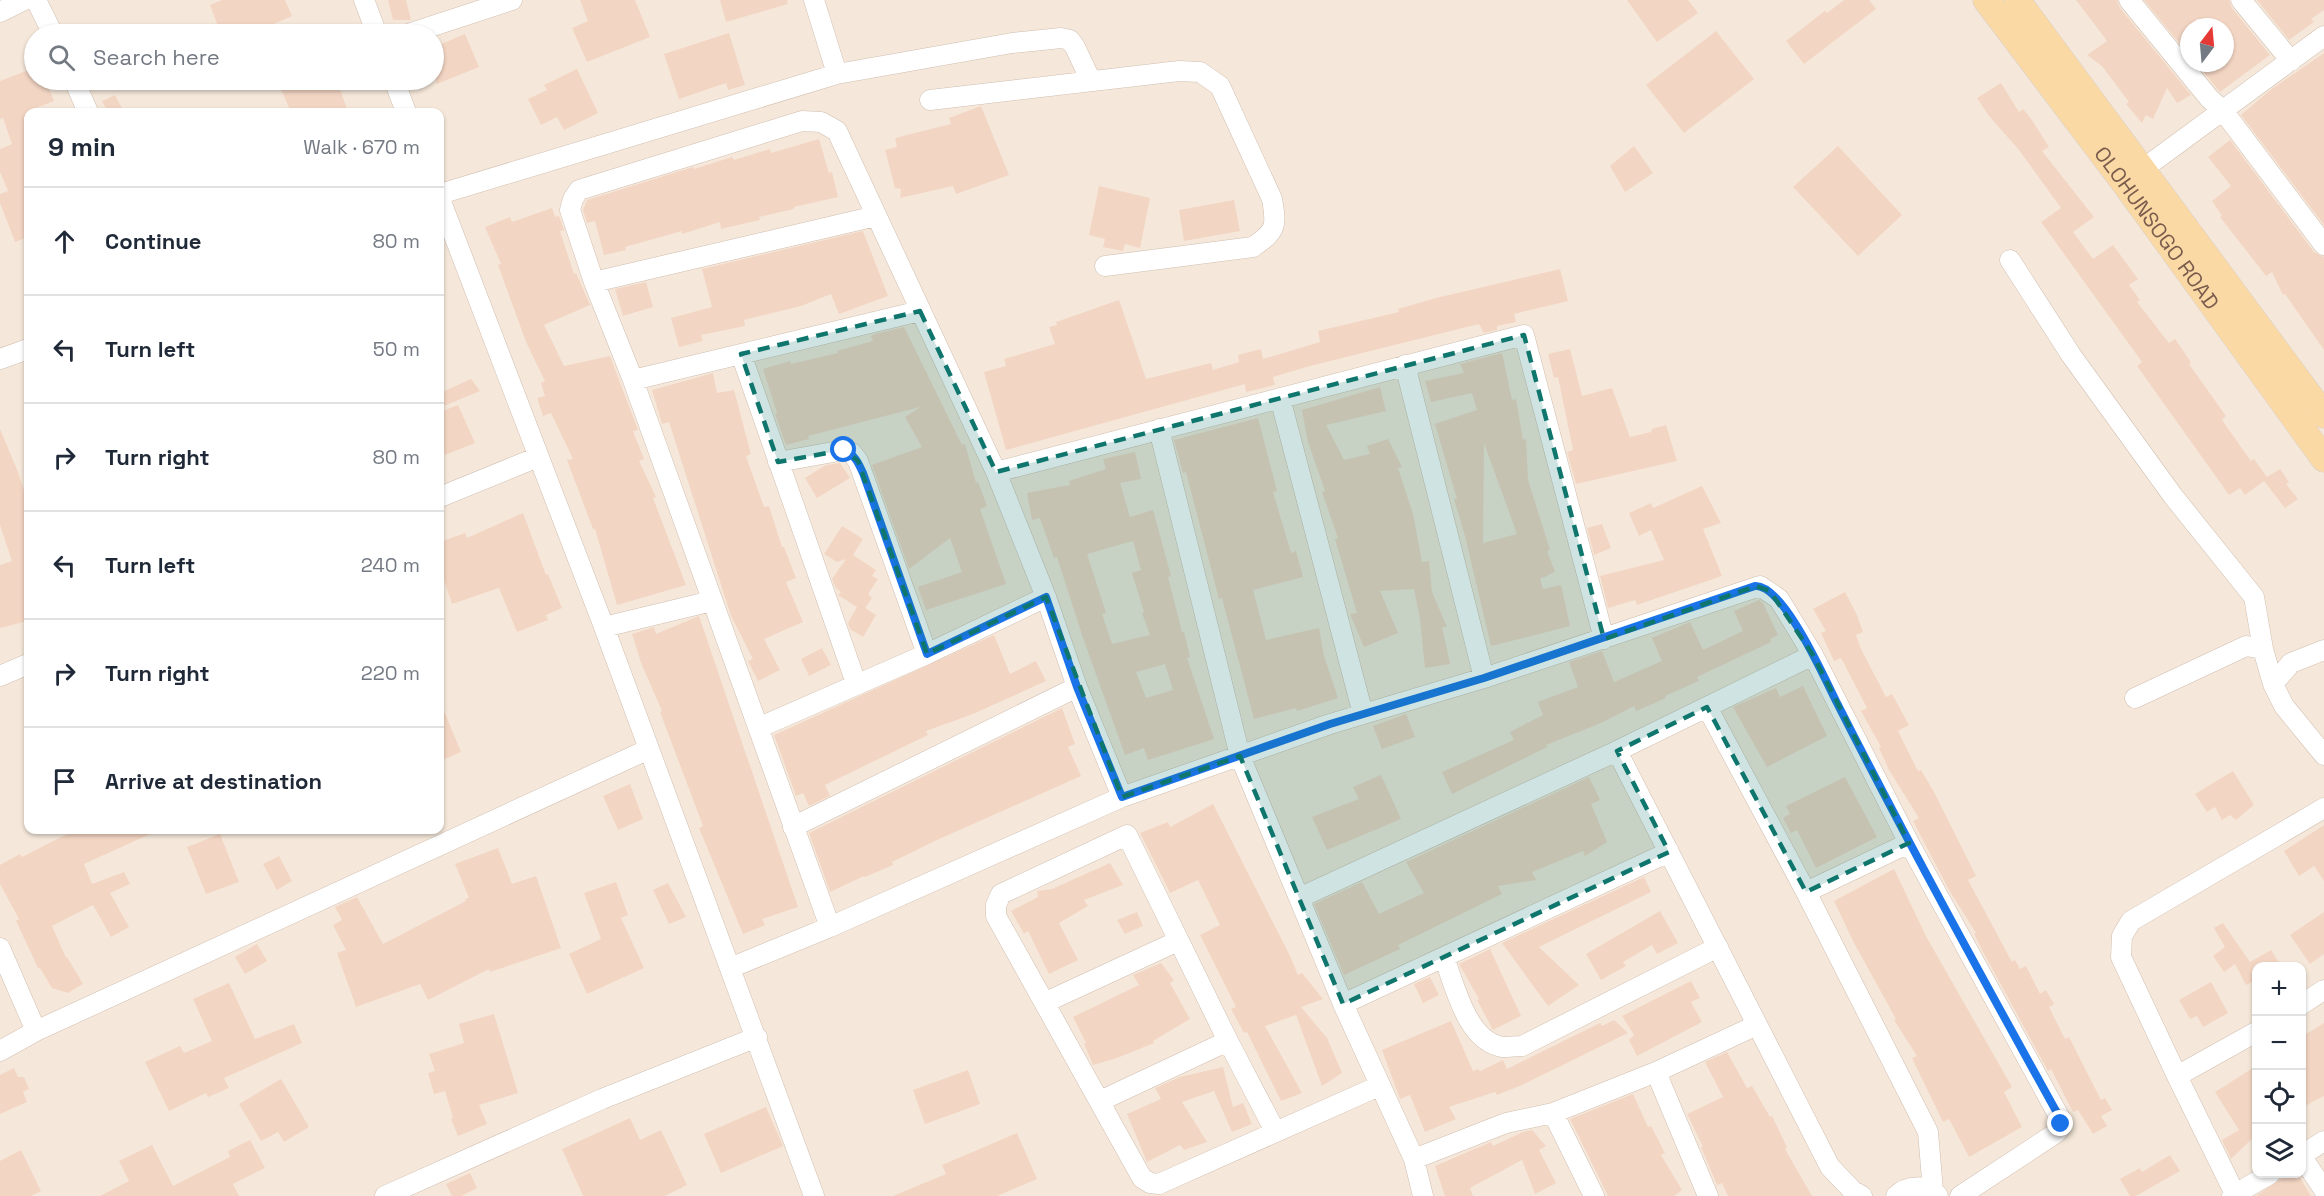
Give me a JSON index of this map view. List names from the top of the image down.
{
  "streets": {
    "main road": ["OLOHUNSOGO ROAD"]
  },
  "north": "top",
  "page": {
    "search": "Search here",
    "heading": ["9 min", "Walk · 670 m"],
    "list": [
      ["Continue", "80 m"],
      ["Turn left", "50 m"],
      ["Turn right", "80 m"],
      ["Turn left", "240 m"],
      ["Turn right", "220 m"],
      "Arrive at destination"
    ],
    "map_buttons": ["+", "−"]
  }
}
